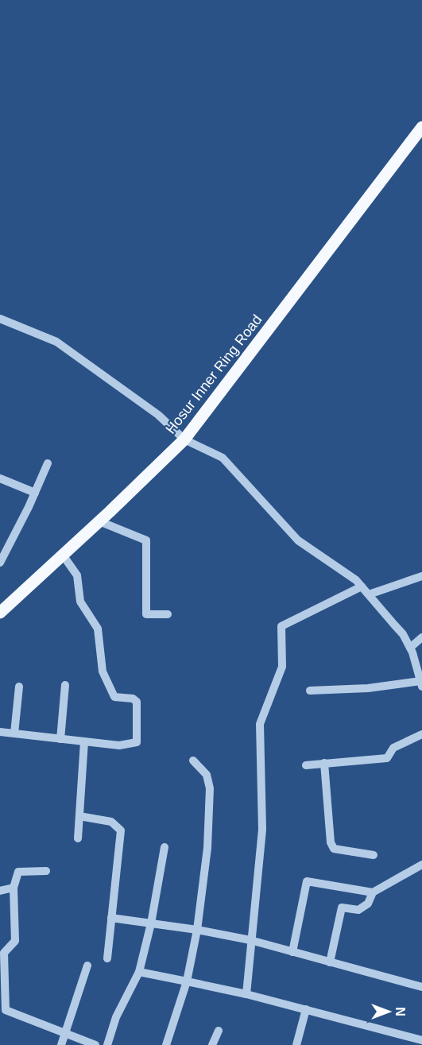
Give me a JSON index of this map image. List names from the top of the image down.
{
  "streets": {
    "main road": ["Hosur Inner Ring Road"]
  },
  "north": "right"
}
